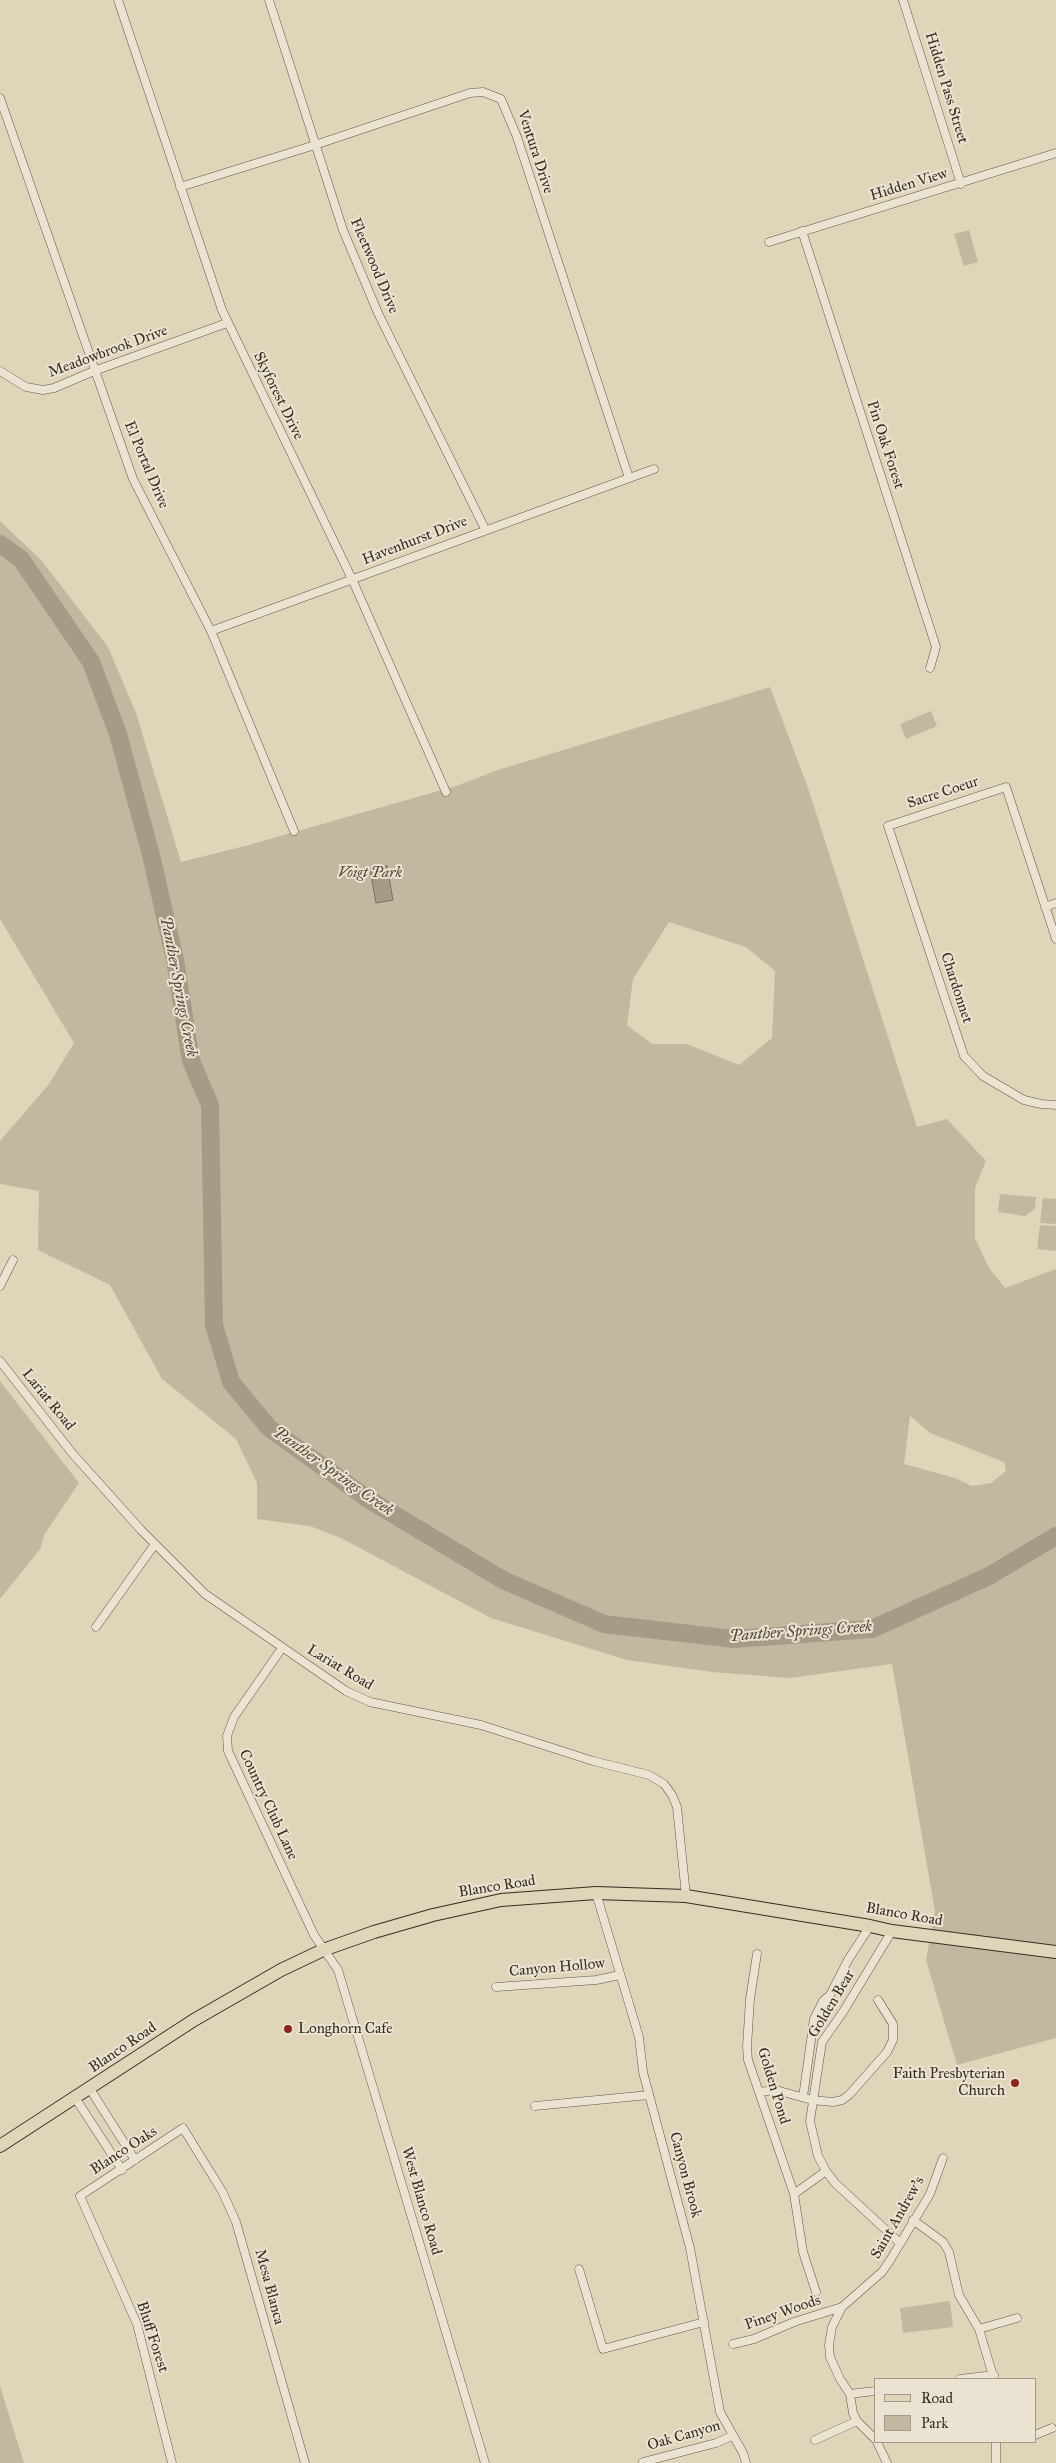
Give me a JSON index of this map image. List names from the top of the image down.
{
  "streets": {
    "main road": ["Blanco Road"],
    "street": [
      "Hidden Pass Street",
      "Ventura Drive",
      "Hidden View",
      "Fleetwood Drive",
      "Meadowbrook Drive",
      "Skyforest Drive",
      "Pin Oak Forest",
      "El Portal Drive",
      "Havenhurst Drive",
      "Sacre Coeur",
      "Chardonnet",
      "Lariat Road",
      "Country Club Lane",
      "Canyon Hollow",
      "Golden Bear",
      "Golden Pond",
      "Blanco Oaks",
      "Canyon Brook",
      "West Blanco Road",
      "Saint Andrew's",
      "Mesa Blanca",
      "Piney Woods",
      "Bluff Forest",
      "Oak Canyon"
    ]
  },
  "crossings": [
    ["Hidden Pass Street", "Hidden View"],
    ["Ventura Drive", "Fleetwood Drive"],
    ["Ventura Drive", "Skyforest Drive"],
    ["Ventura Drive", "Havenhurst Drive"],
    ["Hidden View", "Pin Oak Forest"],
    ["Fleetwood Drive", "Havenhurst Drive"],
    ["Meadowbrook Drive", "Skyforest Drive"],
    ["Meadowbrook Drive", "El Portal Drive"],
    ["Skyforest Drive", "Havenhurst Drive"],
    ["El Portal Drive", "Havenhurst Drive"],
    ["Sacre Coeur", "Chardonnet"],
    ["Lariat Road", "Country Club Lane"],
    ["Lariat Road", "Blanco Road"],
    ["Country Club Lane", "Blanco Road"],
    ["Country Club Lane", "West Blanco Road"],
    ["Blanco Road", "Golden Bear"],
    ["Blanco Road", "Canyon Brook"],
    ["Blanco Road", "West Blanco Road"],
    ["Canyon Hollow", "Canyon Brook"],
    ["Golden Bear", "Saint Andrew's"],
    ["Blanco Oaks", "Mesa Blanca"],
    ["Blanco Oaks", "Bluff Forest"],
    ["Canyon Brook", "Oak Canyon"],
    ["Saint Andrew's", "Piney Woods"]
  ],
  "water": ["Panther Springs Creek"],
  "parks": ["Voigt Park"],
  "places": ["Longhorn Cafe", "Faith Presbyterian Church"],
  "legend": ["Road", "Park"]
}
